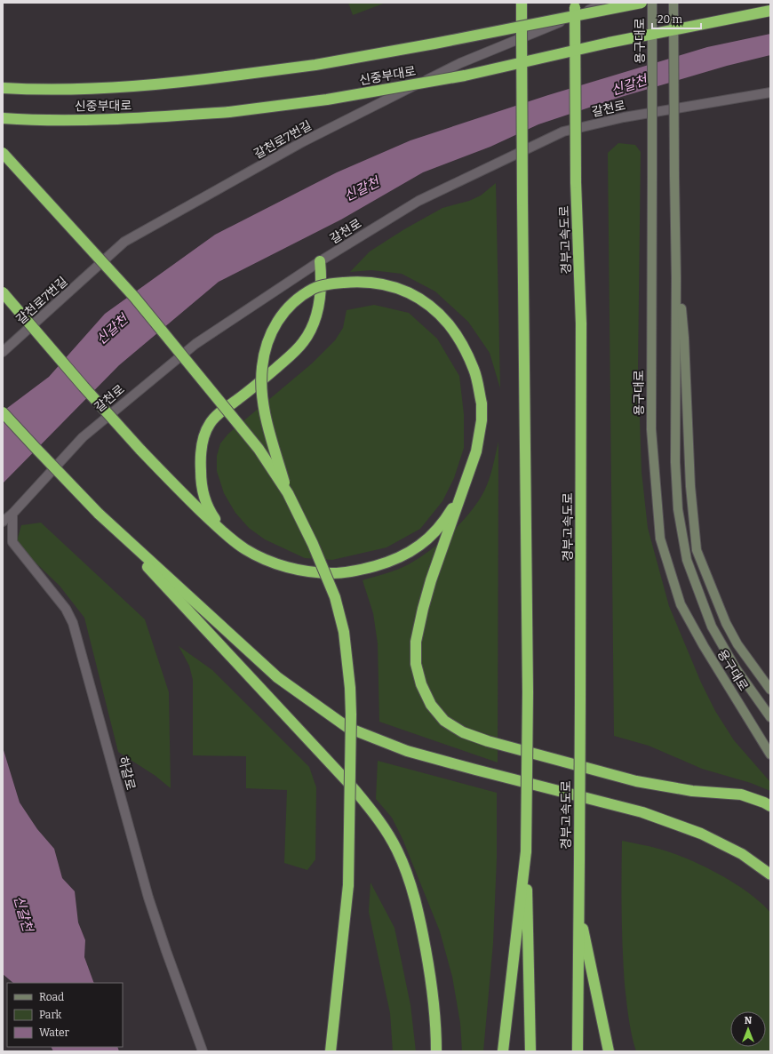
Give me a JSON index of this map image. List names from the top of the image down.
{
  "streets": {
    "highway": ["신중부대로", "경부고속도로"],
    "main road": ["용구대로"],
    "street": ["갈천로", "갈천로7번길", "하갈로"]
  },
  "crossings": [
    ["갈천로", "하갈로"]
  ],
  "water": ["신갈천"],
  "legend": ["Road", "Park", "Water"],
  "scale_bar": "20 m",
  "north": "top"
}
